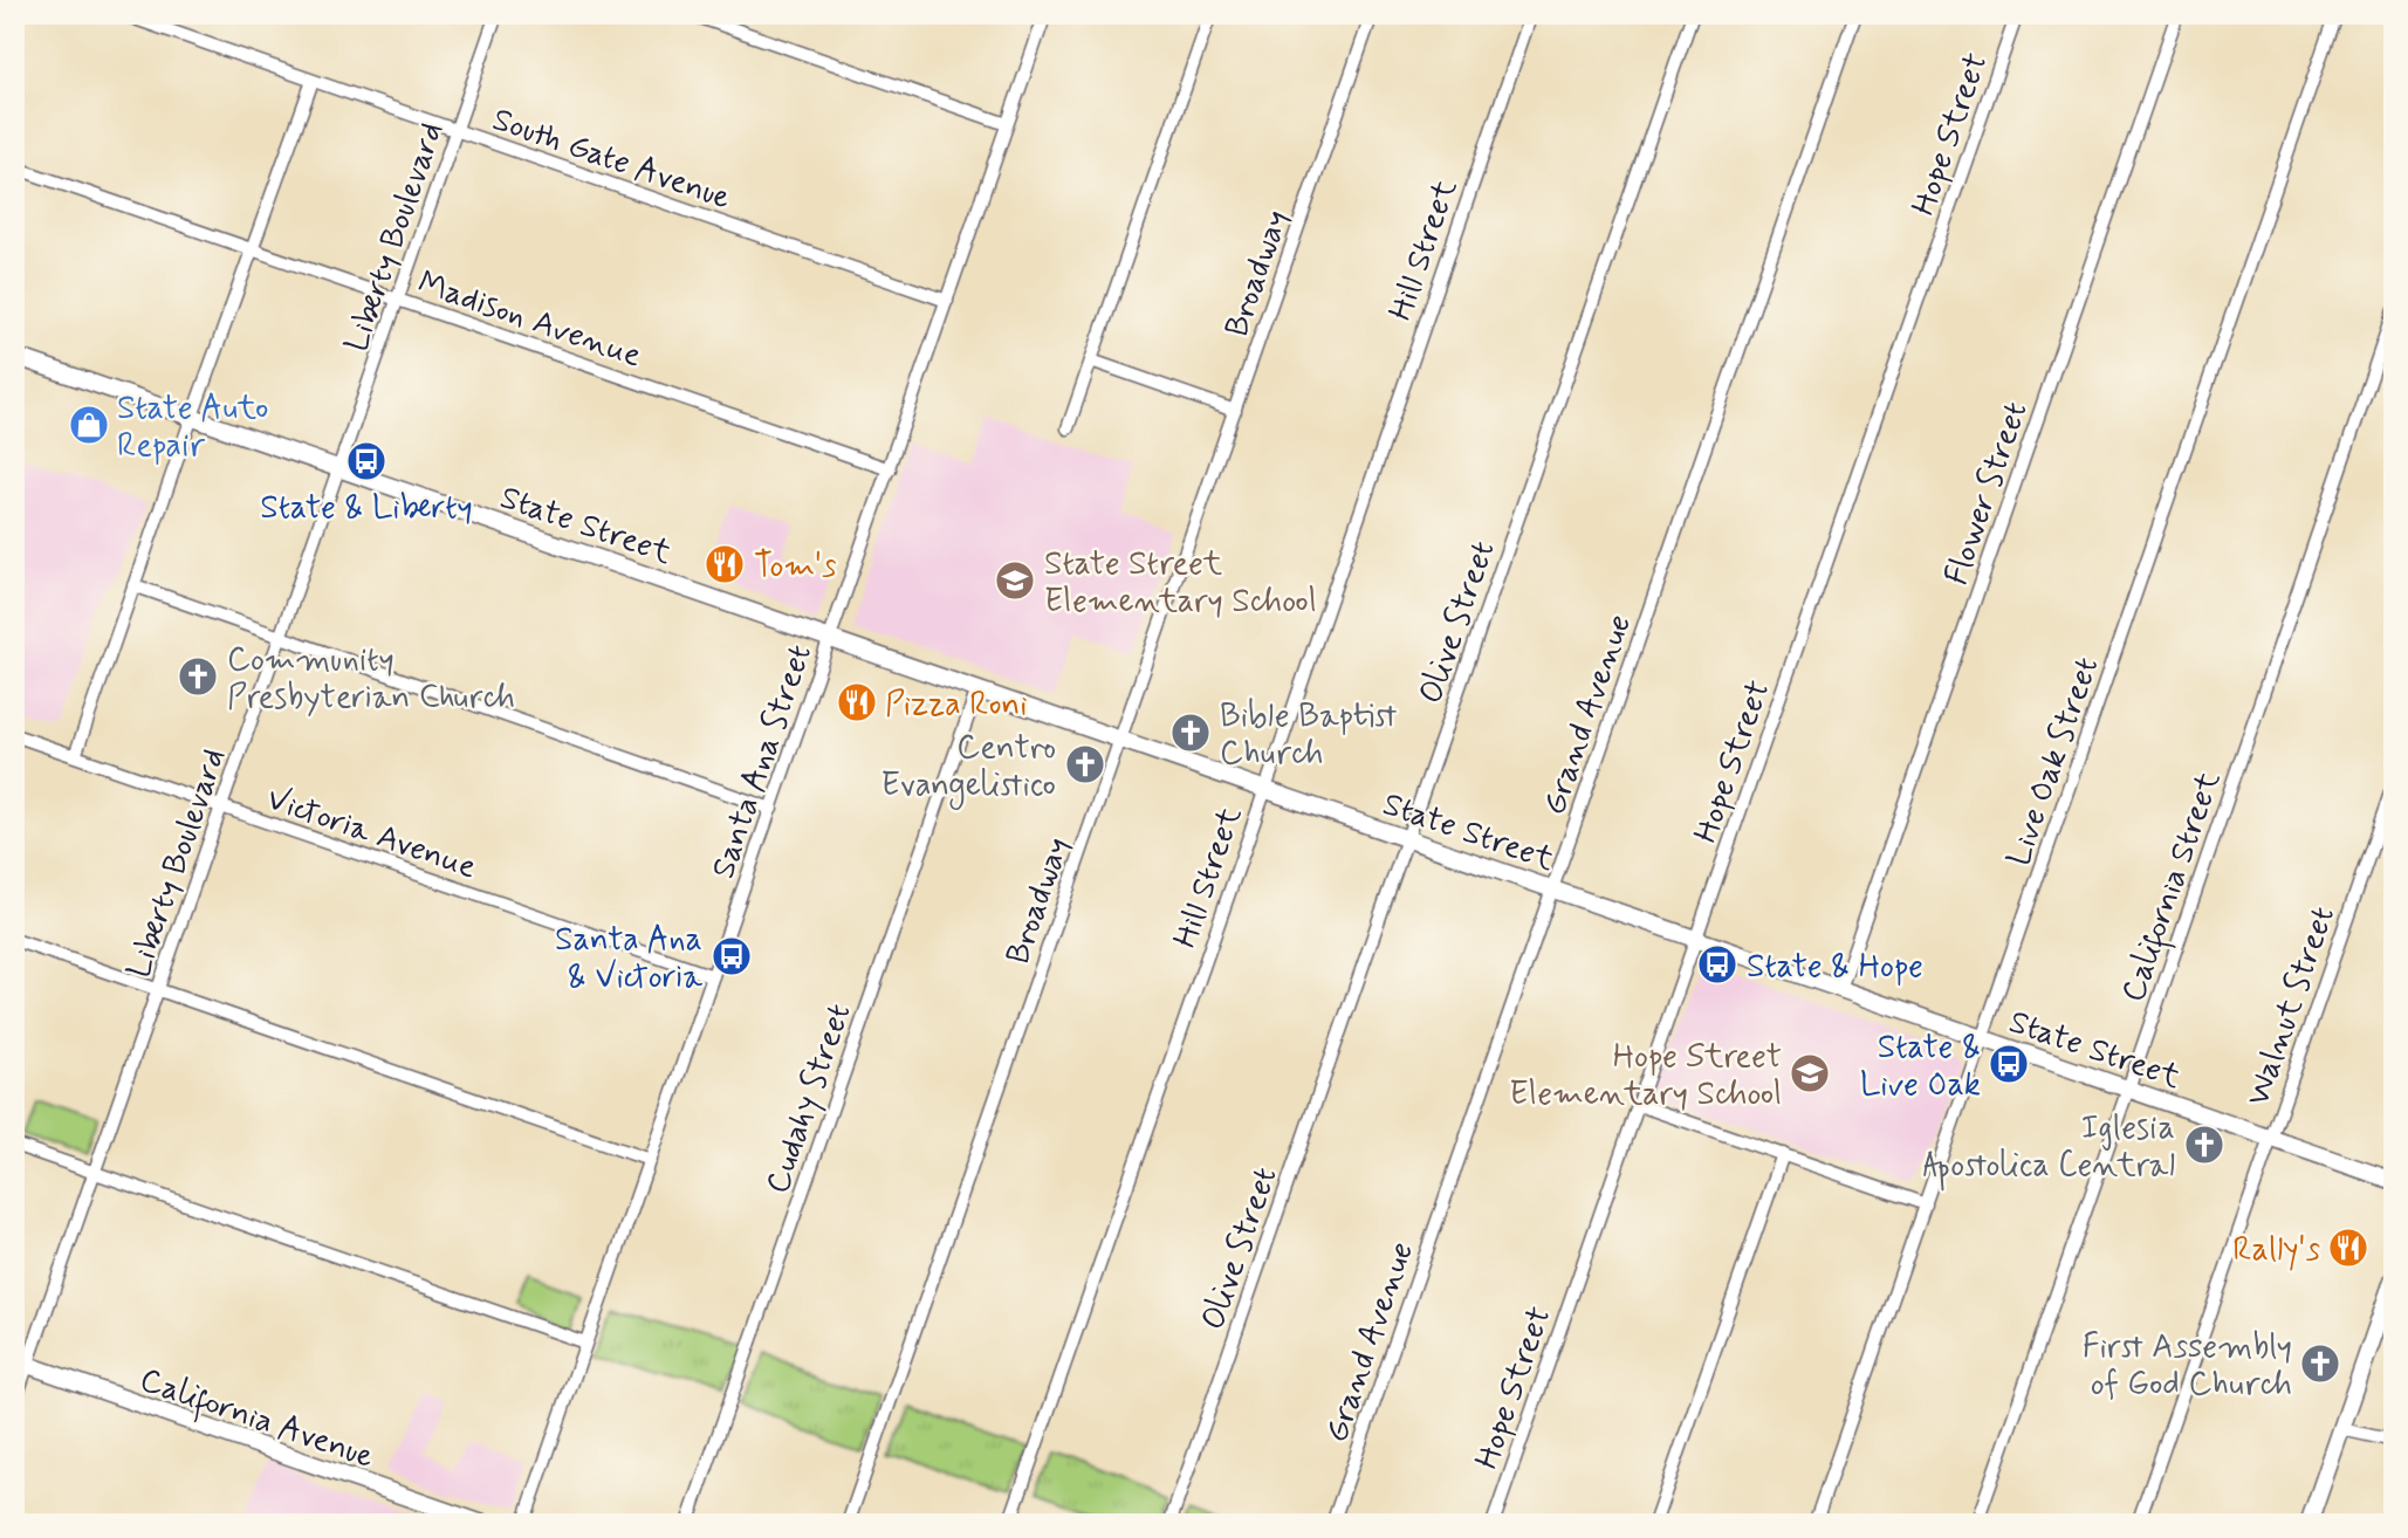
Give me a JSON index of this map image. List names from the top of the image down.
{
  "streets": {
    "main road": ["State Street", "California Avenue"],
    "street": [
      "Hope Street",
      "South Gate Avenue",
      "Liberty Boulevard",
      "Hill Street",
      "Broadway",
      "Madison Avenue",
      "Flower Street",
      "Olive Street",
      "Grand Avenue",
      "Santa Ana Street",
      "Live Oak Street",
      "Victoria Avenue",
      "California Street",
      "Walnut Street",
      "Cudahy Street"
    ]
  },
  "crossings": [
    ["Hope Street", "State Street"],
    ["South Gate Avenue", "Liberty Boulevard"],
    ["South Gate Avenue", "Santa Ana Street"],
    ["Liberty Boulevard", "Madison Avenue"],
    ["Liberty Boulevard", "State Street"],
    ["Liberty Boulevard", "Victoria Avenue"],
    ["Liberty Boulevard", "California Avenue"],
    ["Hill Street", "State Street"],
    ["Broadway", "State Street"],
    ["Madison Avenue", "Santa Ana Street"],
    ["Flower Street", "State Street"],
    ["State Street", "Olive Street"],
    ["State Street", "Grand Avenue"],
    ["State Street", "Santa Ana Street"],
    ["State Street", "Live Oak Street"],
    ["State Street", "California Street"],
    ["State Street", "Walnut Street"],
    ["State Street", "Cudahy Street"],
    ["Santa Ana Street", "Victoria Avenue"]
  ],
  "places": {
    "shop": ["State Auto Repair"],
    "bus stop": [
      "State & Liberty",
      "Santa Ana & Victoria",
      "State & Hope",
      "State & Live Oak"
    ],
    "restaurant": ["Tom's", "Pizza Roni", "Rally's"],
    "school or university": ["State Street Elementary School", "Hope Street Elementary School"],
    "church": [
      "Community Presbyterian Church",
      "Bible Baptist Church",
      "Centro Evangelistico",
      "Iglesia Apostolica Central",
      "First Assembly of God Church"
    ]
  }
}
